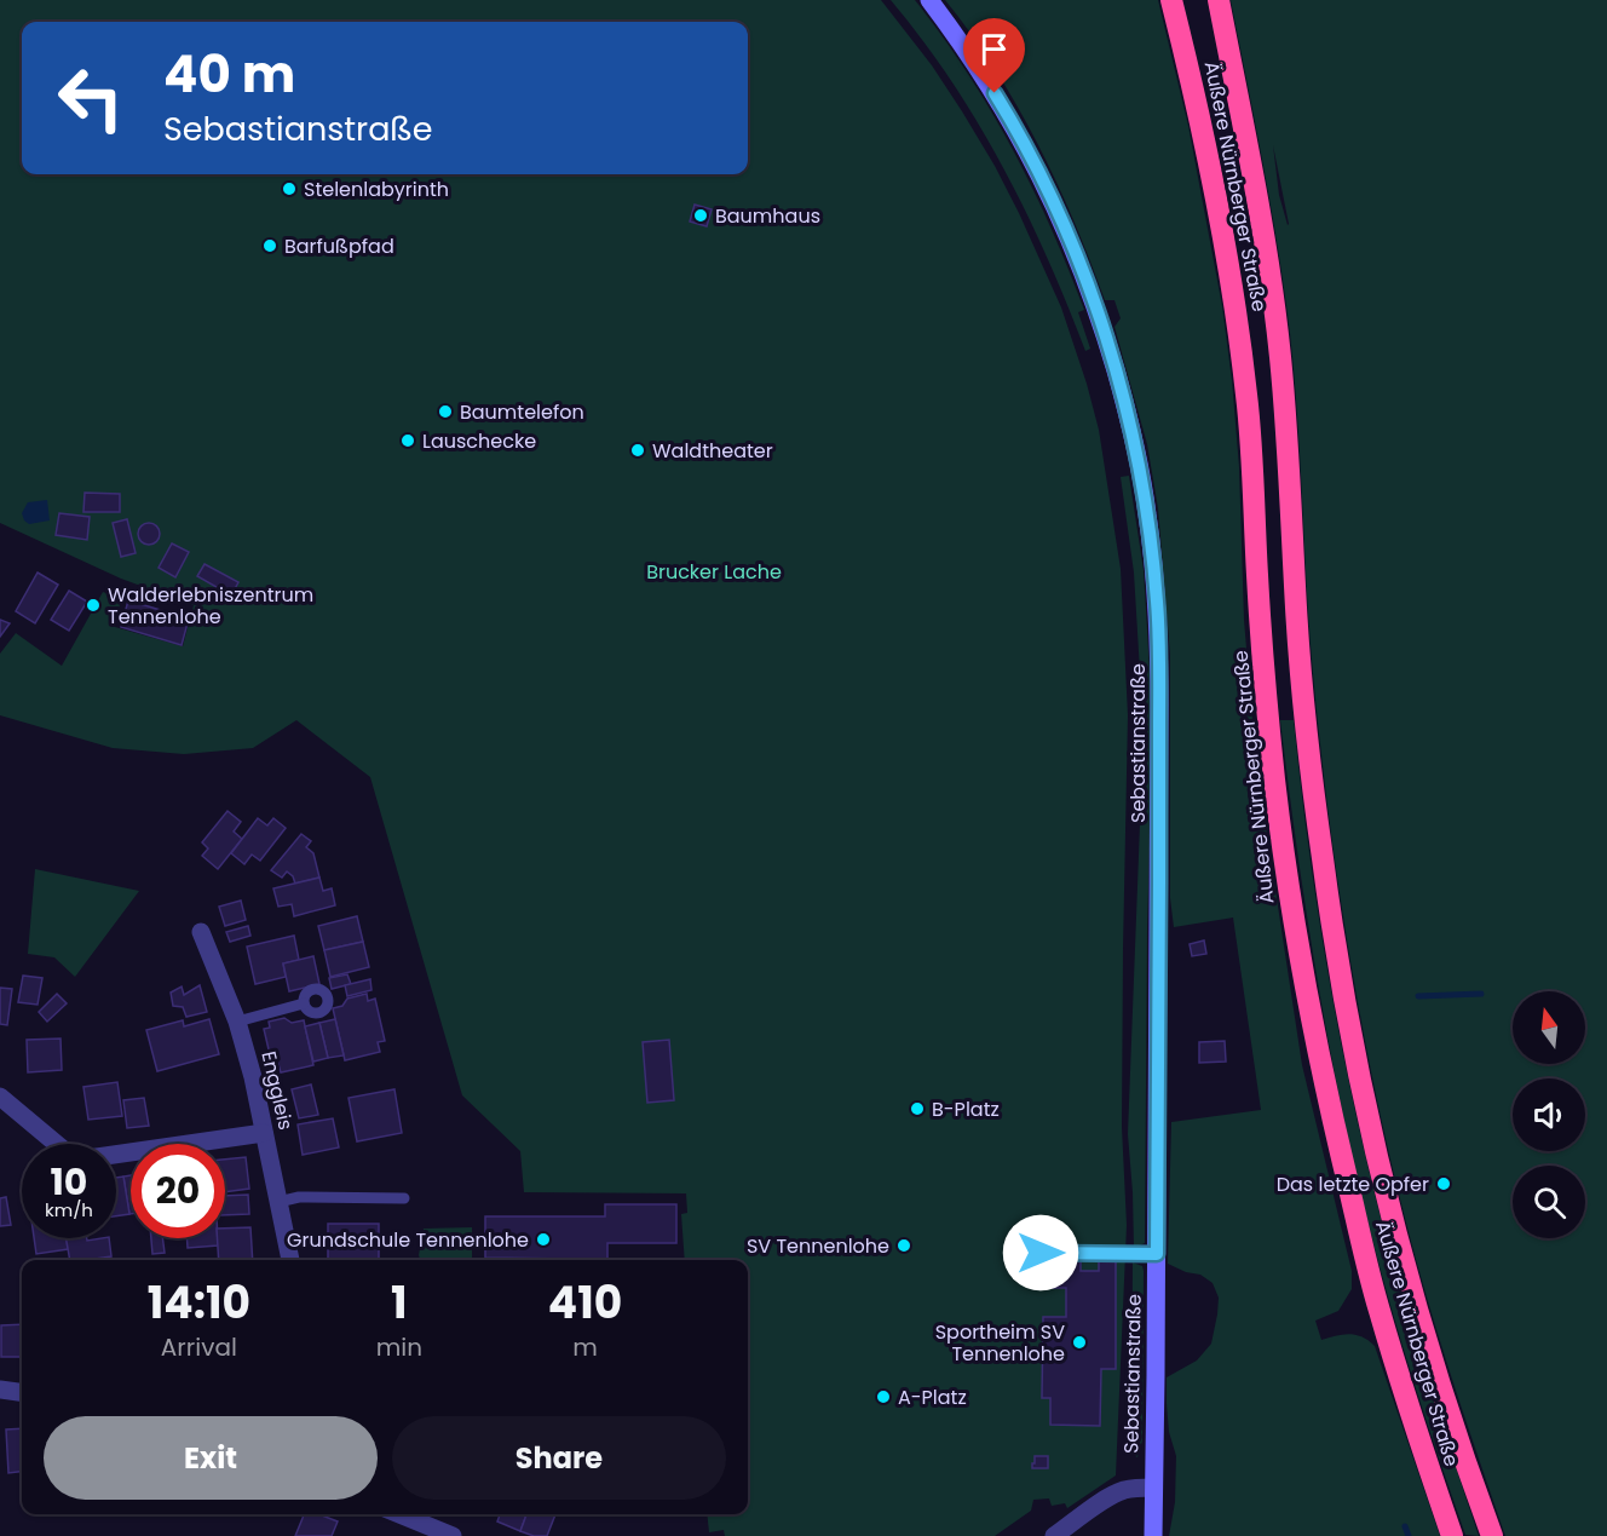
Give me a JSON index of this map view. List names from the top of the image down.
{
  "streets": {
    "highway": ["Äußere Nürnberger Straße"],
    "street": ["Sebastianstraße", "Enggleis"]
  },
  "parks": ["Brucker Lache"],
  "places": [
    "Stelenlabyrinth",
    "Baumhaus",
    "Barfußpfad",
    "Baumtelefon",
    "Lauschecke",
    "Waldtheater",
    "Walderlebniszentrum Tennenlohe",
    "B-Platz",
    "Das letzte Opfer",
    "Grundschule Tennenlohe",
    "SV Tennenlohe",
    "Sportheim SV Tennenlohe",
    "A-Platz"
  ],
  "north": "top",
  "page": {
    "turn": ["40 m", "Sebastianstraße"],
    "speed": "10 km/h",
    "limit": "20",
    "eta": [
      "14:10",
      "Arrival",
      "1",
      "min",
      "410",
      "m"
    ],
    "buttons": ["Exit", "Share"]
  }
}
